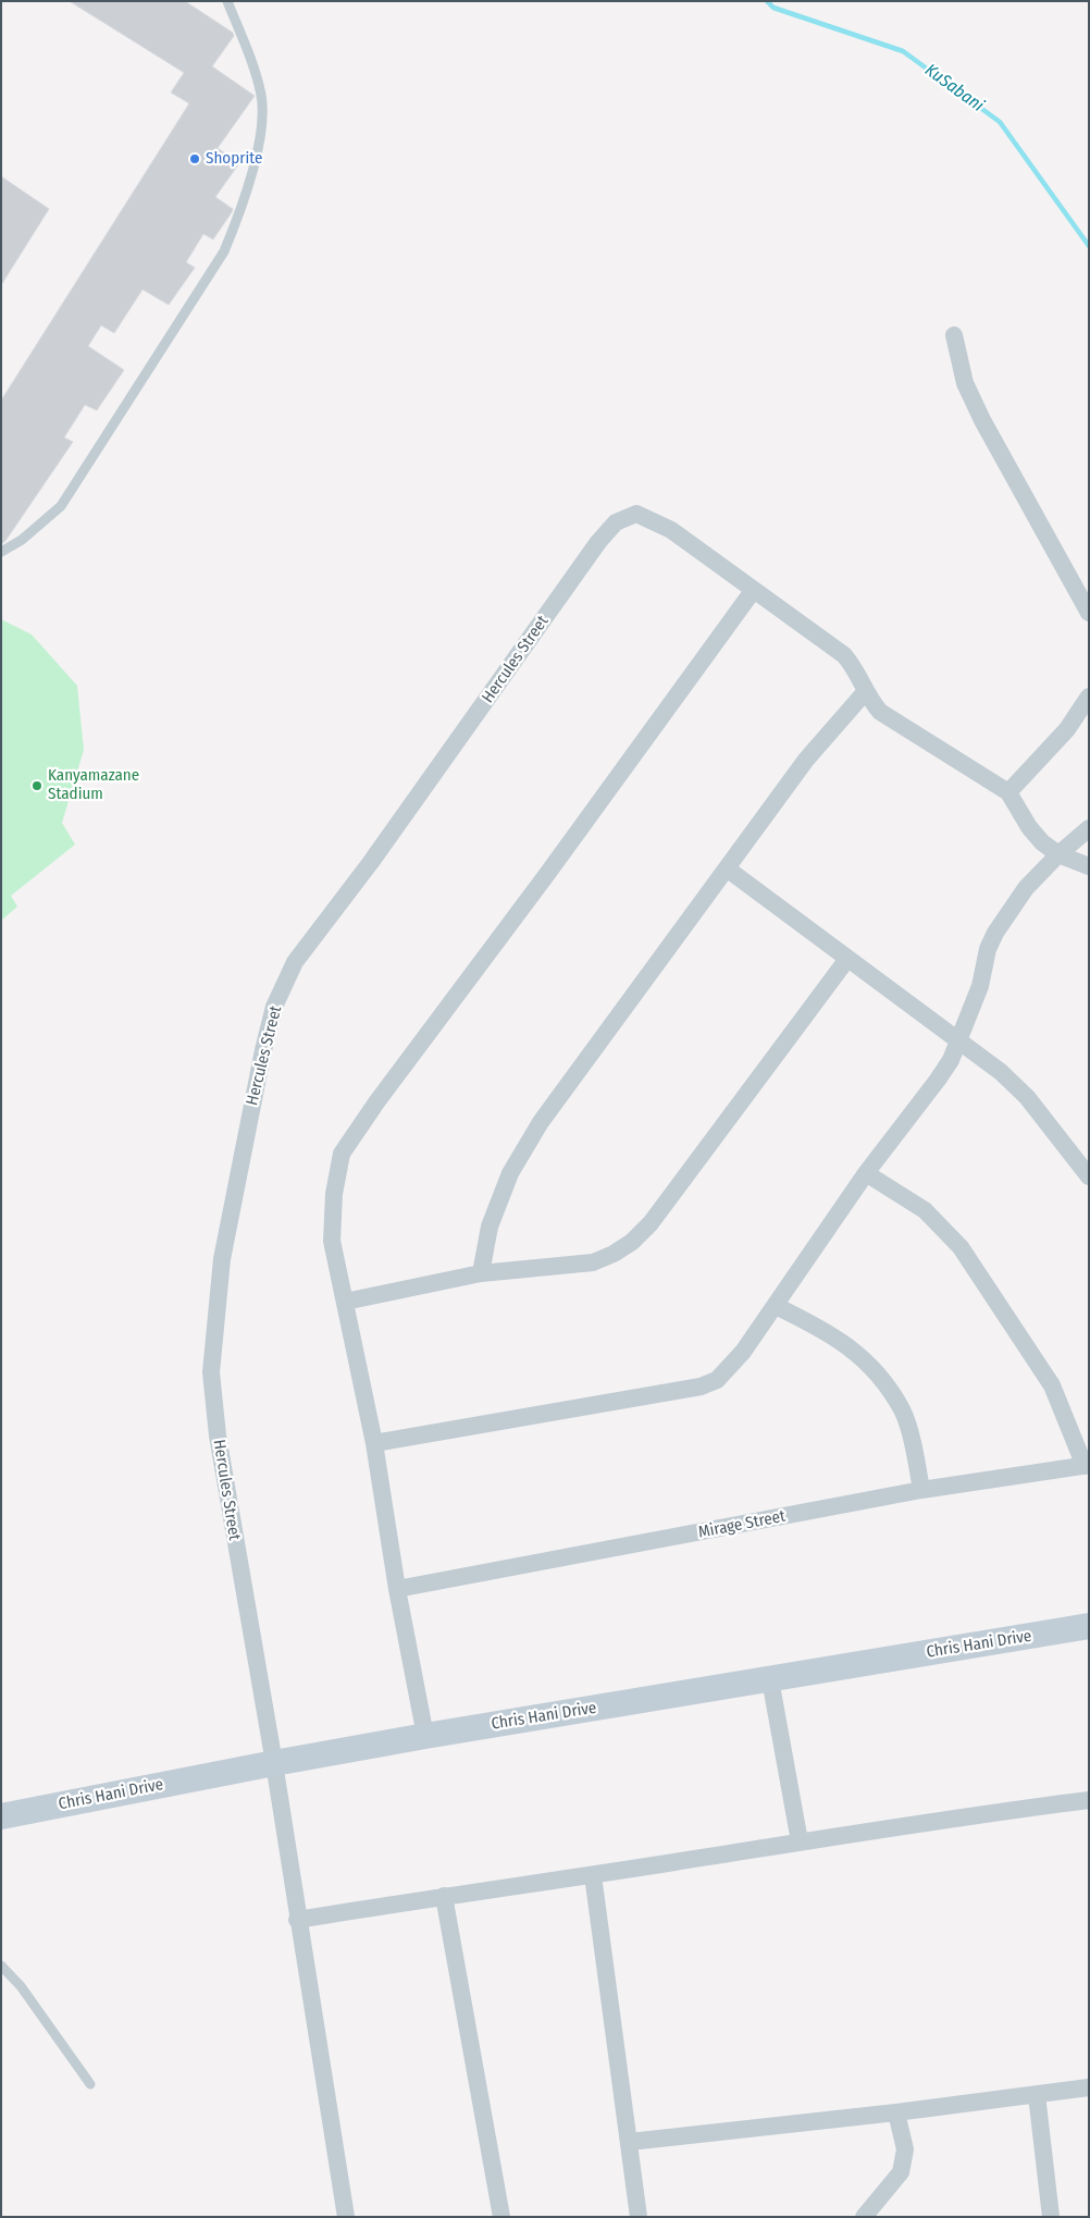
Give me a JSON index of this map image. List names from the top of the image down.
{
  "streets": {
    "street": ["Hercules Street", "Mirage Street", "Chris Hani Drive"]
  },
  "crossings": [
    ["Hercules Street", "Chris Hani Drive"]
  ],
  "water": ["KuSabani"],
  "places": ["Shoprite", "Kanyamazane Stadium"]
}
